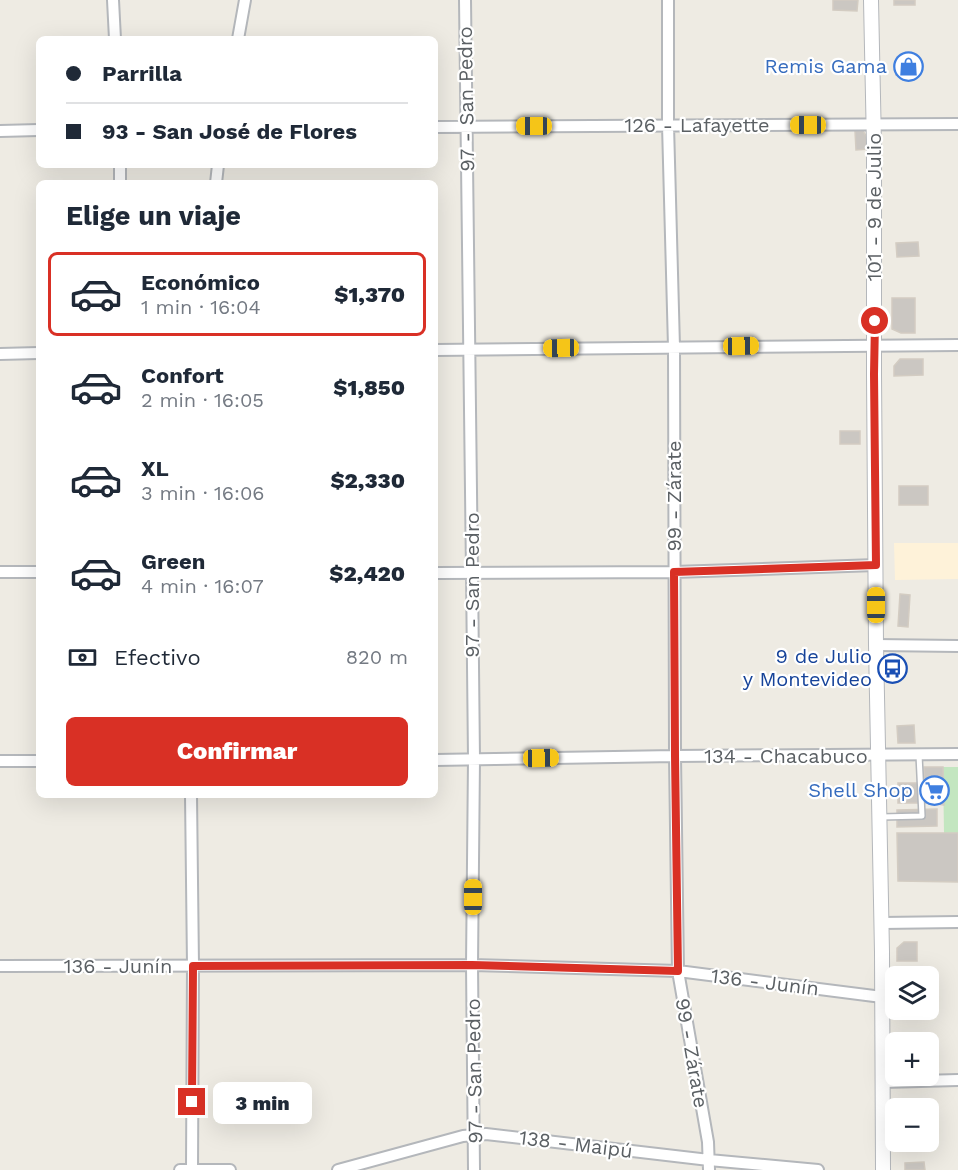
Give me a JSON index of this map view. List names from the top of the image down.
{
  "streets": {
    "street": [
      "97 - San Pedro",
      "126 - Lafayette",
      "101 - 9 de Julio",
      "99 - Zárate",
      "134 - Chacabuco",
      "136 - Junín",
      "138 - Maipú"
    ]
  },
  "crossings": [
    ["97 - San Pedro", "126 - Lafayette"],
    ["97 - San Pedro", "134 - Chacabuco"],
    ["97 - San Pedro", "136 - Junín"],
    ["97 - San Pedro", "138 - Maipú"],
    ["126 - Lafayette", "101 - 9 de Julio"],
    ["126 - Lafayette", "99 - Zárate"],
    ["101 - 9 de Julio", "134 - Chacabuco"],
    ["101 - 9 de Julio", "136 - Junín"],
    ["99 - Zárate", "134 - Chacabuco"],
    ["99 - Zárate", "136 - Junín"],
    ["99 - Zárate", "138 - Maipú"]
  ],
  "places": {
    "shop": ["Remis Gama"],
    "bus stop": ["9 de Julio y Montevideo"],
    "supermarket": ["Shell Shop"]
  },
  "page": {
    "banner": ["Parrilla", "93 - San José de Flores"],
    "heading": "Elige un viaje",
    "list": [
      {
        "name": "Económico",
        "note": "1 min · 16:04",
        "value": "$1,370"
      },
      {
        "name": "Confort",
        "note": "2 min · 16:05",
        "value": "$1,850"
      },
      {
        "name": "XL",
        "note": "3 min · 16:06",
        "value": "$2,330"
      },
      {
        "name": "Green",
        "note": "4 min · 16:07",
        "value": "$2,420"
      }
    ],
    "pay": ["Efectivo", "820 m"],
    "buttons": "Confirmar",
    "map_buttons": ["+", "−"],
    "bubble": "3 min"
  }
}
